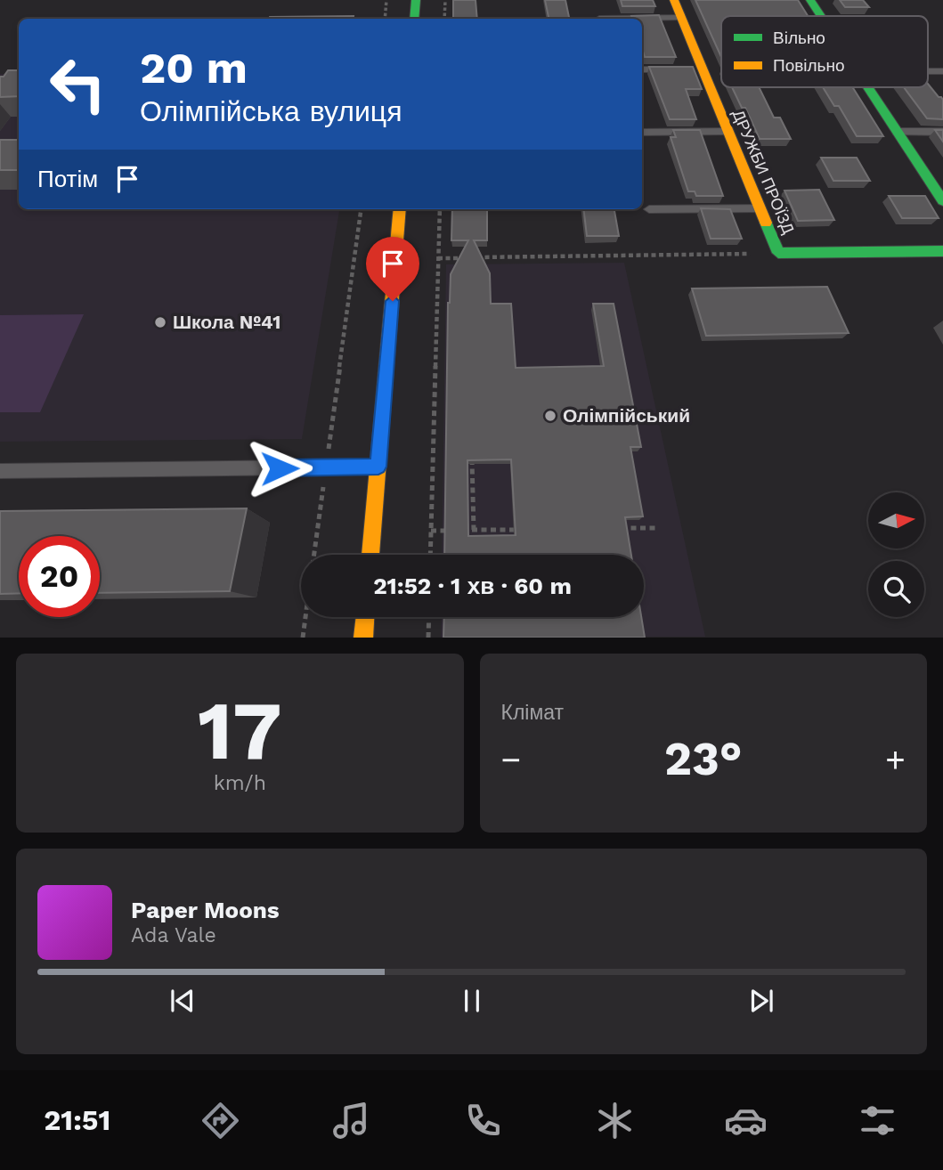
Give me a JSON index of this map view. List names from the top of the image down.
{
  "streets": {
    "street": ["ДРУЖБИ ПРОЇЗД"]
  },
  "places": ["Школа №41", "Олімпійський"],
  "legend": ["Вільно", "Повільно"],
  "north": "right",
  "page": {
    "turn": ["20 m", "Олімпійська вулиця"],
    "then": "Потім",
    "limit": "20",
    "trip": "21:52 · 1 хв · 60 m",
    "tile": [
      ["17", "km/h"],
      "Клімат"
    ],
    "heat": ["−", "23°", "+"],
    "song": ["Paper Moons", "Ada Vale"],
    "tabs": "21:51"
  }
}
